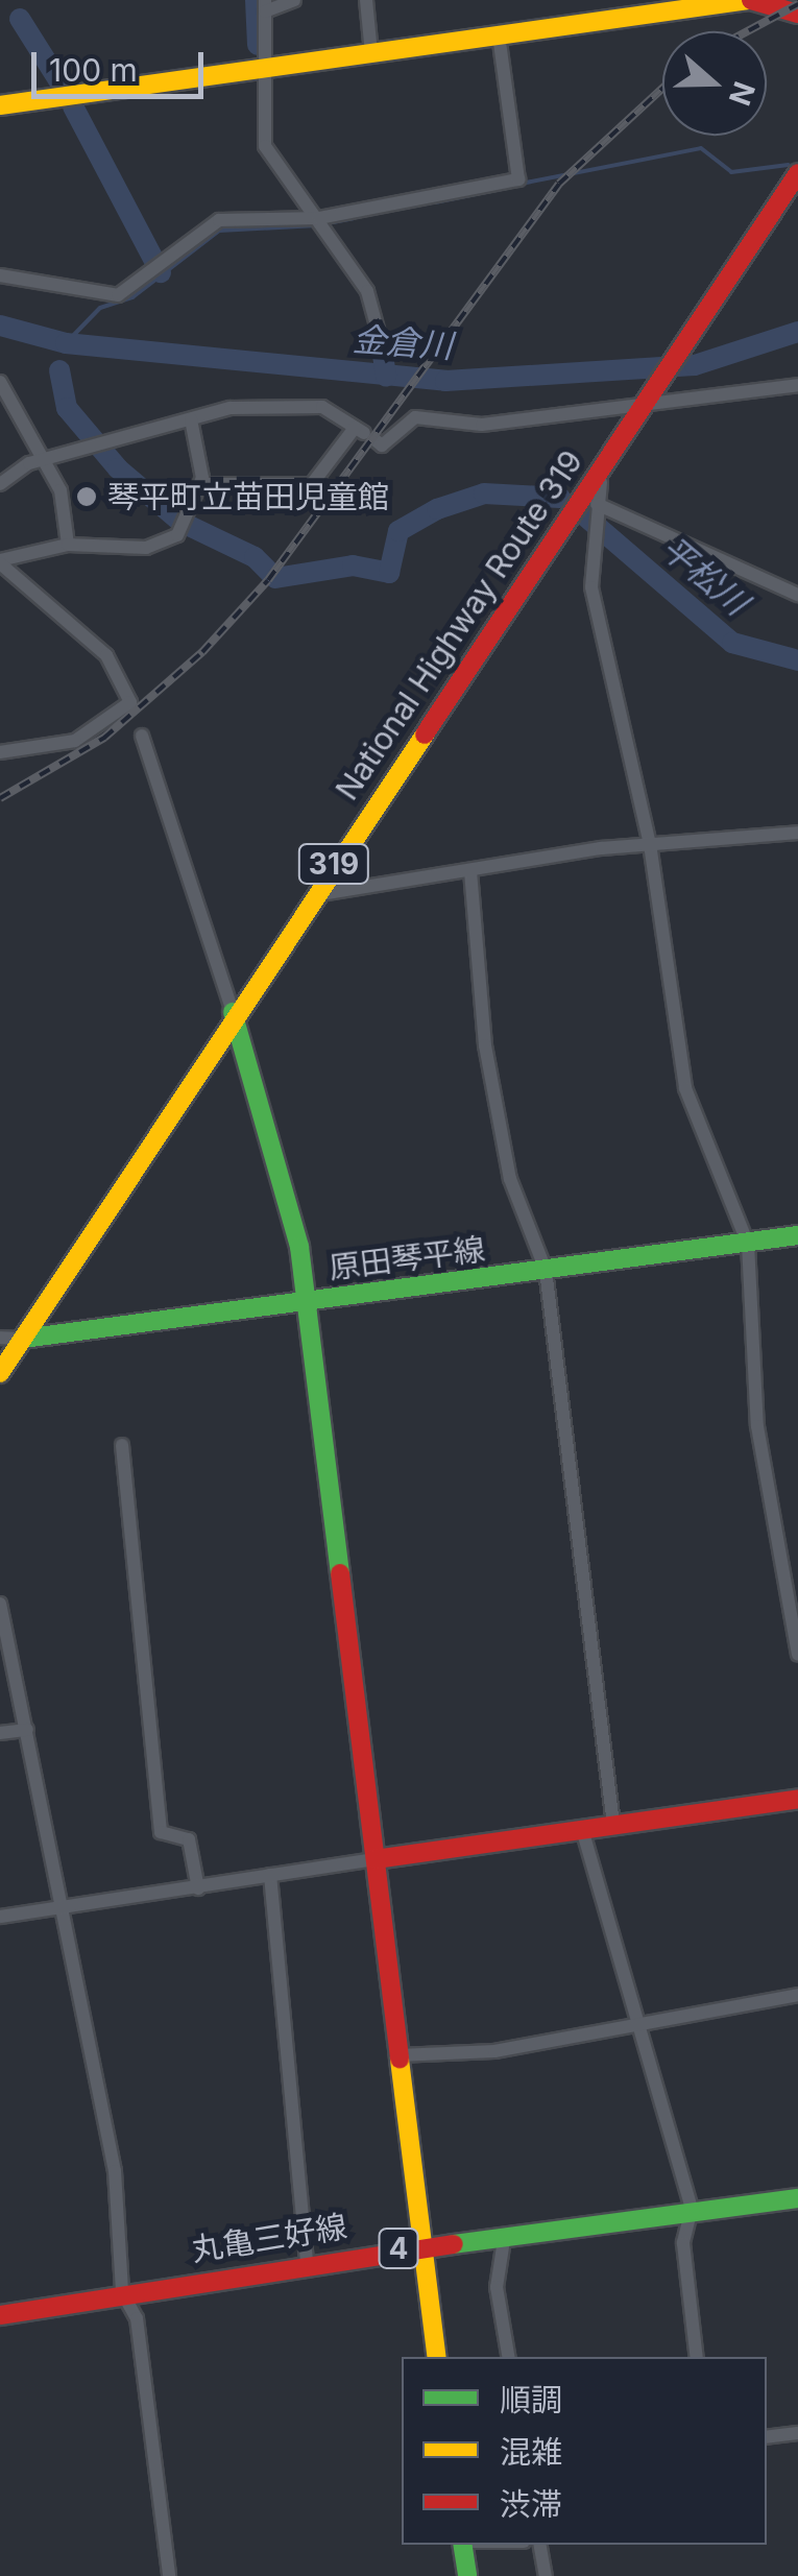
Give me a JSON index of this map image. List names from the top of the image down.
{
  "streets": {
    "main road": [
      "National Highway Route 319",
      "319",
      "原田琴平線",
      "丸亀三好線",
      "4"
    ]
  },
  "crossings": [
    ["National Highway Route 319", "原田琴平線"]
  ],
  "water": ["金倉川", "平松川"],
  "places": ["琴平町立苗田児童館"],
  "legend": ["順調", "混雑", "渋滞"],
  "scale_bar": "100 m",
  "north": "right"
}
